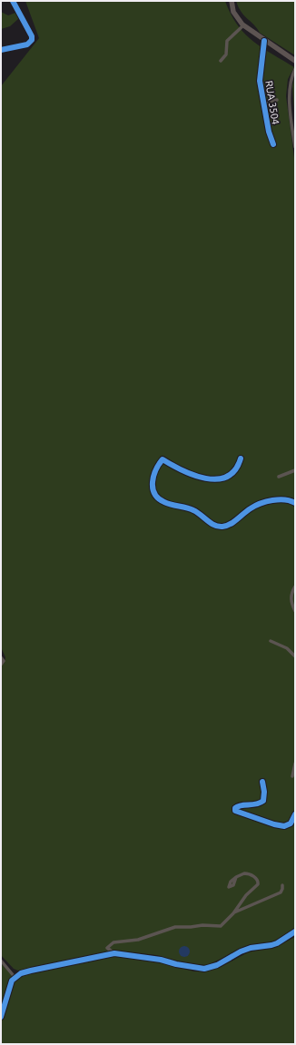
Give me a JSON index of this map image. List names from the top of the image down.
{
  "streets": {
    "street": ["RUA 3504"]
  }
}
